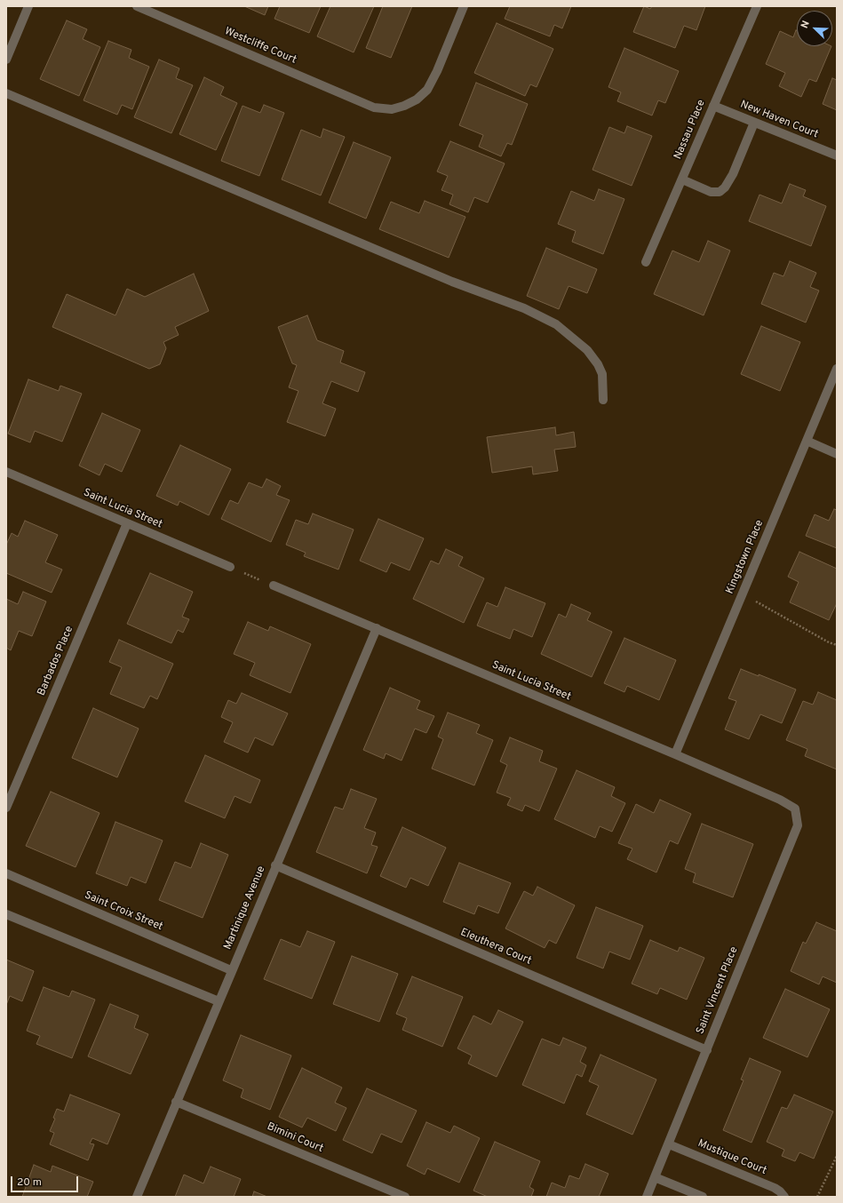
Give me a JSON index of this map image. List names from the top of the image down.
{
  "streets": {
    "street": [
      "Westcliffe Court",
      "New Haven Court",
      "Nassau Place",
      "Saint Lucia Street",
      "Kingstown Place",
      "Barbados Place",
      "Martinique Avenue",
      "Saint Croix Street",
      "Eleuthera Court",
      "Saint Vincent Place",
      "Bimini Court",
      "Mustique Court"
    ]
  },
  "crossings": [
    ["New Haven Court", "Nassau Place"],
    ["Saint Lucia Street", "Kingstown Place"],
    ["Saint Lucia Street", "Barbados Place"],
    ["Saint Lucia Street", "Martinique Avenue"],
    ["Saint Lucia Street", "Saint Vincent Place"],
    ["Martinique Avenue", "Saint Croix Street"],
    ["Martinique Avenue", "Eleuthera Court"],
    ["Martinique Avenue", "Bimini Court"],
    ["Eleuthera Court", "Saint Vincent Place"],
    ["Saint Vincent Place", "Mustique Court"]
  ],
  "scale_bar": "20 m",
  "north": "top left"
}
